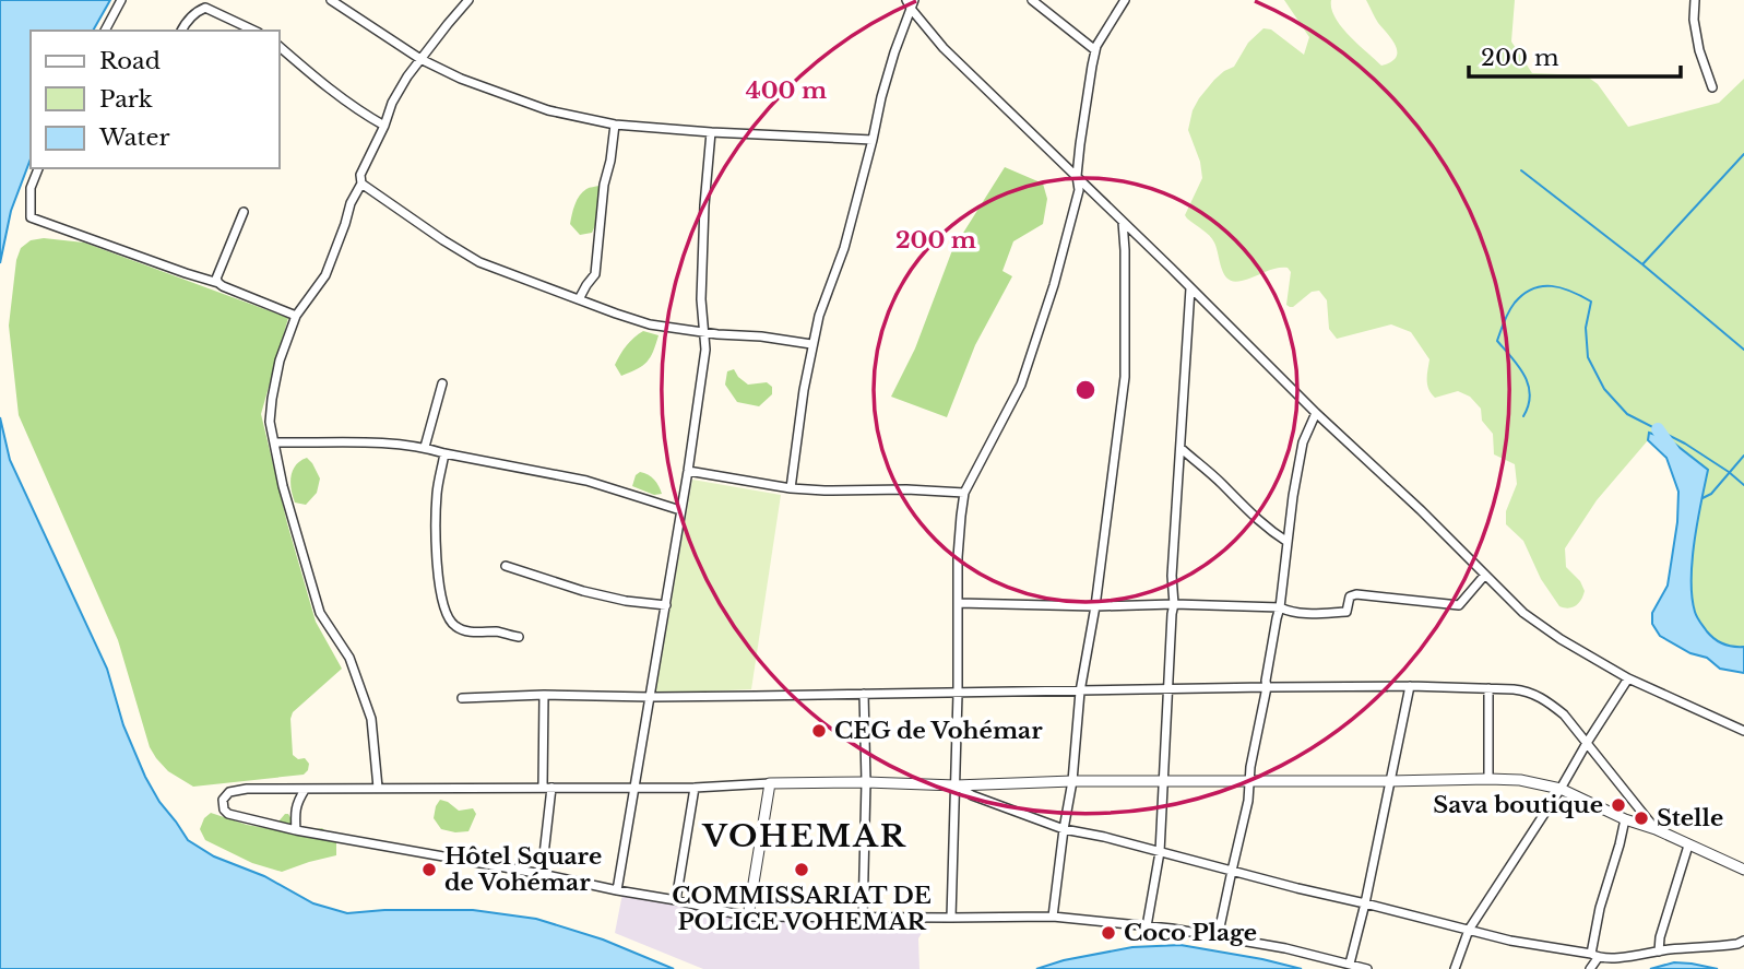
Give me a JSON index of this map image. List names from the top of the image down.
{
  "districts": ["VOHEMAR"],
  "places": [
    "CEG de Vohémar",
    "Sava boutique",
    "Stelle",
    "Hôtel Square de Vohémar",
    "COMMISSARIAT DE POLICE VOHEMAR",
    "Coco Plage"
  ],
  "legend": ["Road", "Park", "Water"],
  "scale_bar": "200 m",
  "rings": ["400 m", "200 m"]
}
